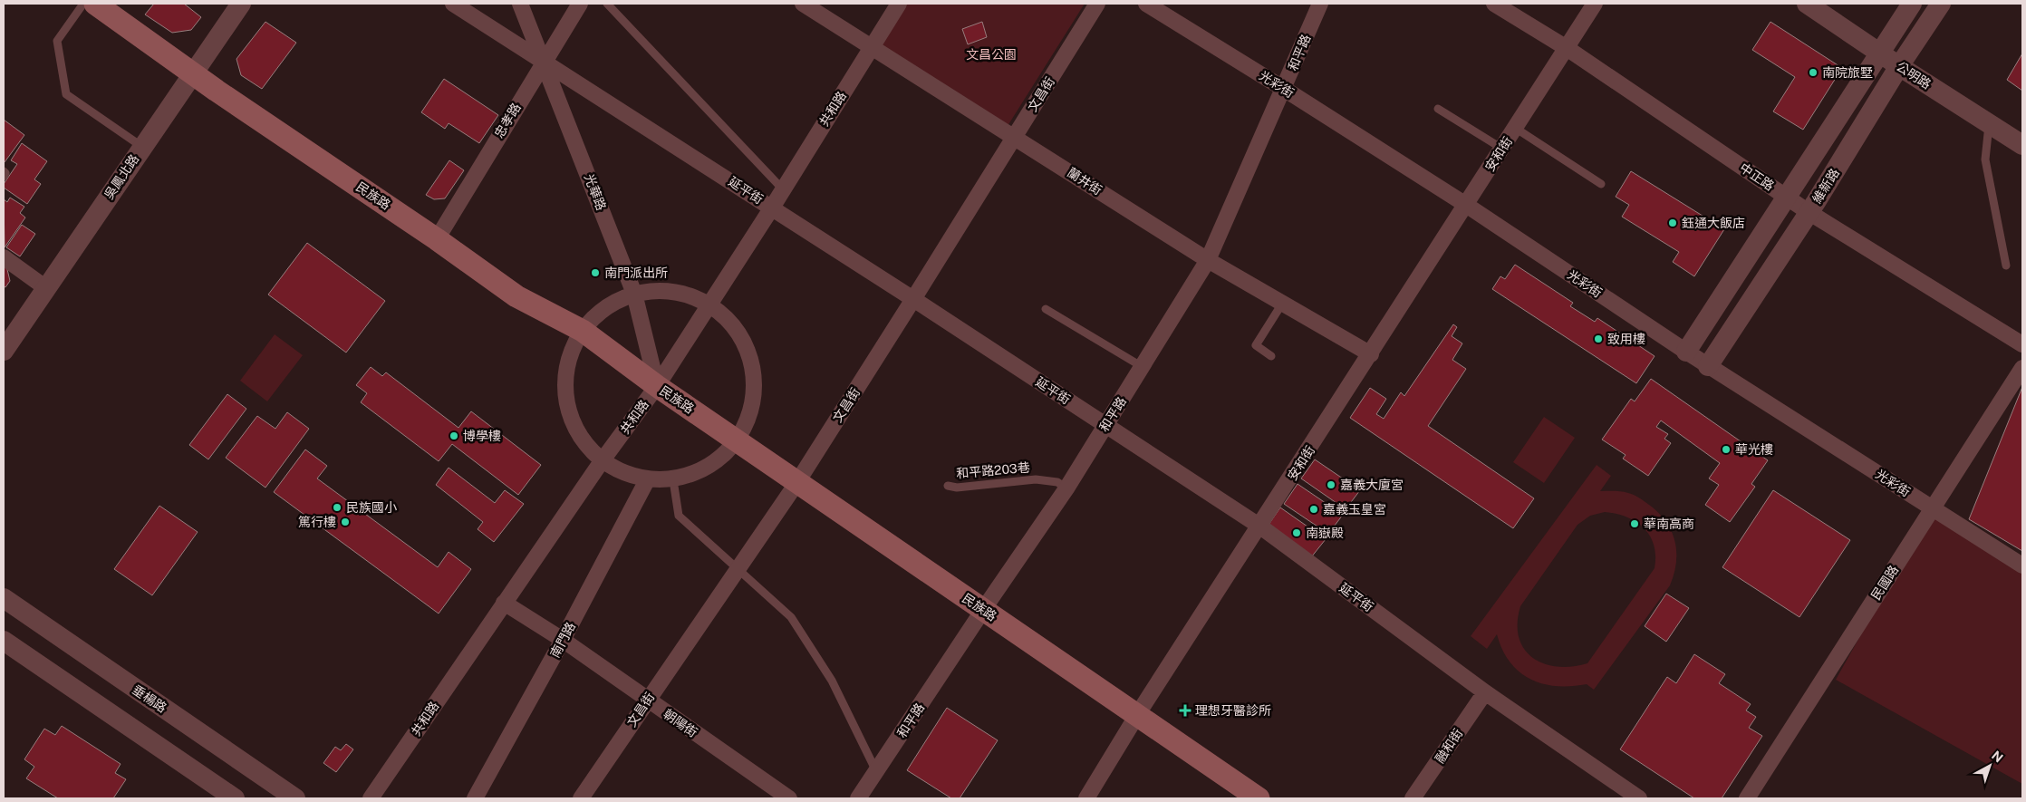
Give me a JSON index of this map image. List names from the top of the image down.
{
  "streets": {
    "main road": ["民族路"],
    "street": [
      "和平路",
      "公明路",
      "光彩街",
      "文昌街",
      "共和路",
      "忠孝路",
      "安和街",
      "吳鳳北路",
      "中正路",
      "蘭井街",
      "維新路",
      "延平街",
      "光華路",
      "民國路",
      "南門路",
      "垂楊路",
      "朝陽街",
      "融和街"
    ],
    "lane": ["和平路203巷"]
  },
  "crossings": [
    ["和平路", "光彩街"],
    ["和平路", "蘭井街"],
    ["和平路", "延平街"],
    ["和平路", "民族路"],
    ["和平路", "和平路203巷"],
    ["公明路", "維新路"],
    ["光彩街", "安和街"],
    ["光彩街", "維新路"],
    ["光彩街", "民國路"],
    ["文昌街", "蘭井街"],
    ["文昌街", "延平街"],
    ["文昌街", "民族路"],
    ["文昌街", "朝陽街"],
    ["共和路", "蘭井街"],
    ["共和路", "延平街"],
    ["共和路", "光華路"],
    ["共和路", "民族路"],
    ["共和路", "朝陽街"],
    ["忠孝路", "延平街"],
    ["忠孝路", "光華路"],
    ["忠孝路", "民族路"],
    ["安和街", "中正路"],
    ["安和街", "蘭井街"],
    ["安和街", "延平街"],
    ["安和街", "民族路"],
    ["吳鳳北路", "民族路"],
    ["中正路", "維新路"],
    ["延平街", "光華路"],
    ["延平街", "融和街"],
    ["光華路", "民族路"],
    ["南門路", "朝陽街"]
  ],
  "parks": ["文昌公園"],
  "places": {
    "other": [
      "南院旅墅",
      "鈺通大飯店",
      "南門派出所",
      "致用樓",
      "博學樓",
      "華光樓",
      "嘉義大廈宮",
      "民族國小",
      "嘉義玉皇宮",
      "篤行樓",
      "華南高商",
      "南嶽殿"
    ],
    "health": ["理想牙醫診所"]
  },
  "north": "top right"
}
